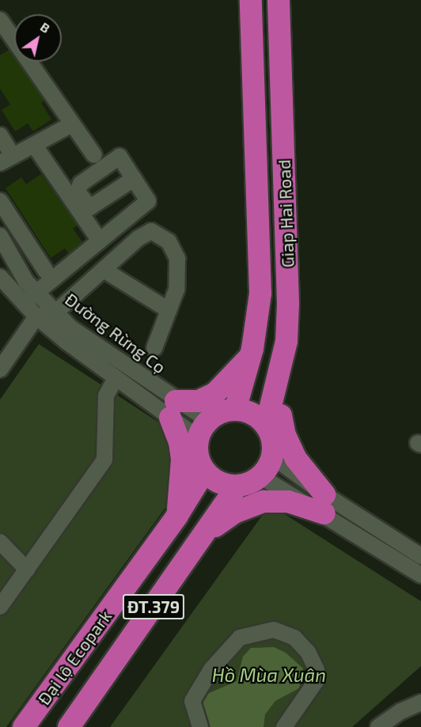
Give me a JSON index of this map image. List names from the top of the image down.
{
  "streets": {
    "highway": ["Giap Hai Road", "ĐT.379", "Đại lộ Ecopark"],
    "street": ["Đường Rừng Cọ"]
  },
  "crossings": [
    ["Giap Hai Road", "Đường Rừng Cọ"],
    ["Giap Hai Road", "Đại lộ Ecopark"],
    ["Đường Rừng Cọ", "Đại lộ Ecopark"]
  ],
  "water": ["Hồ Mùa Xuân"],
  "north": "top right"
}
